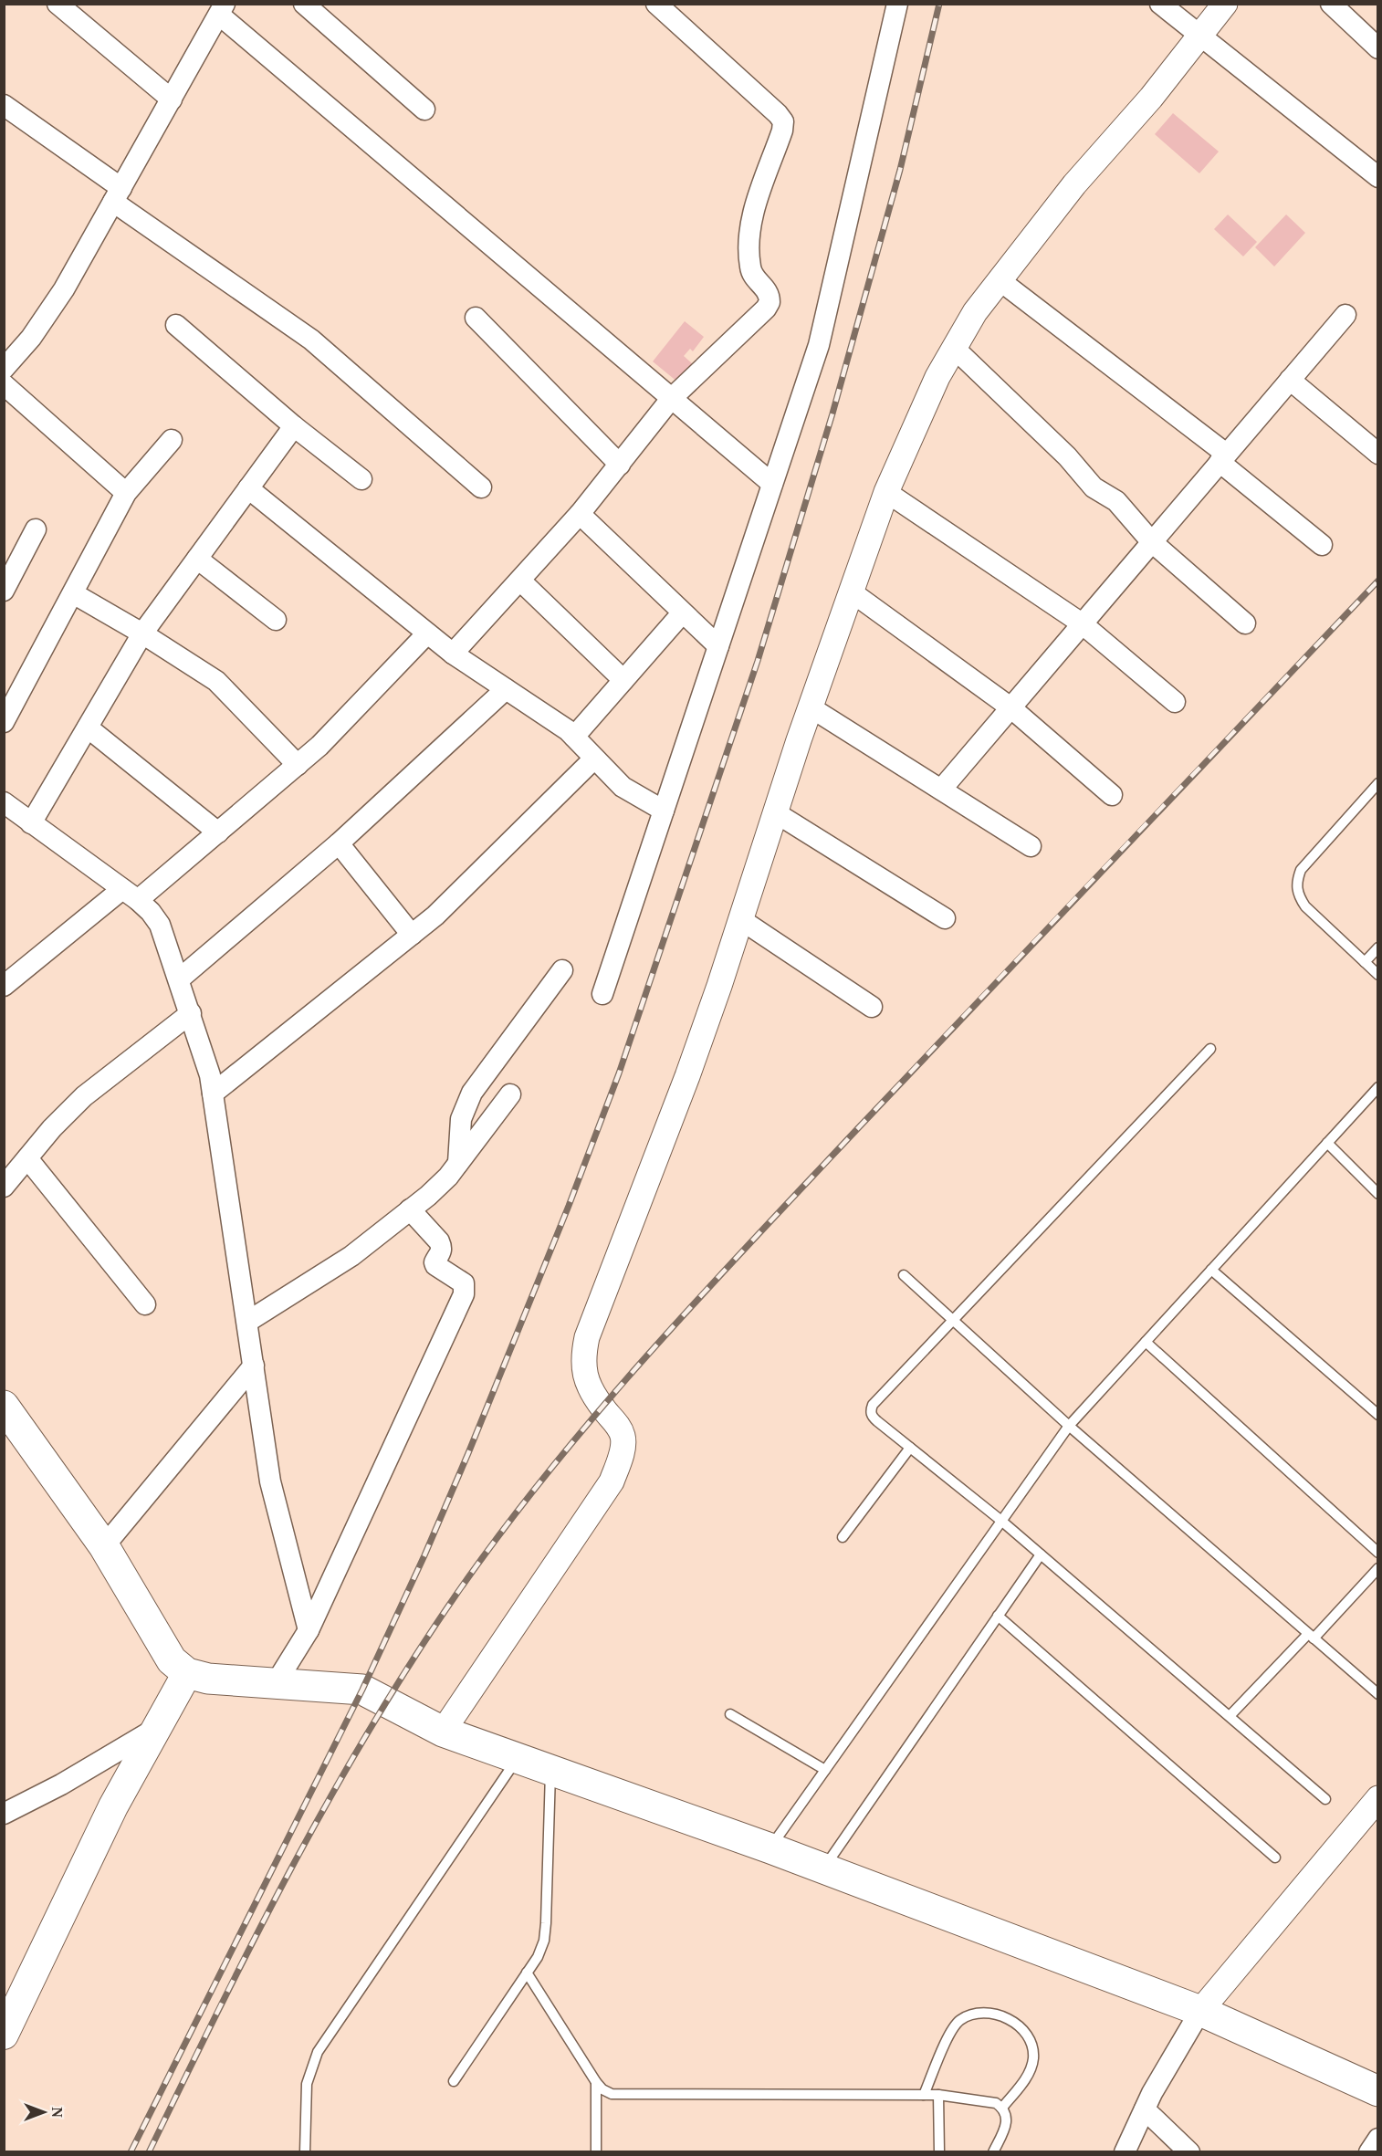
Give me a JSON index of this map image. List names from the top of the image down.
{
  "north": "right"
}
